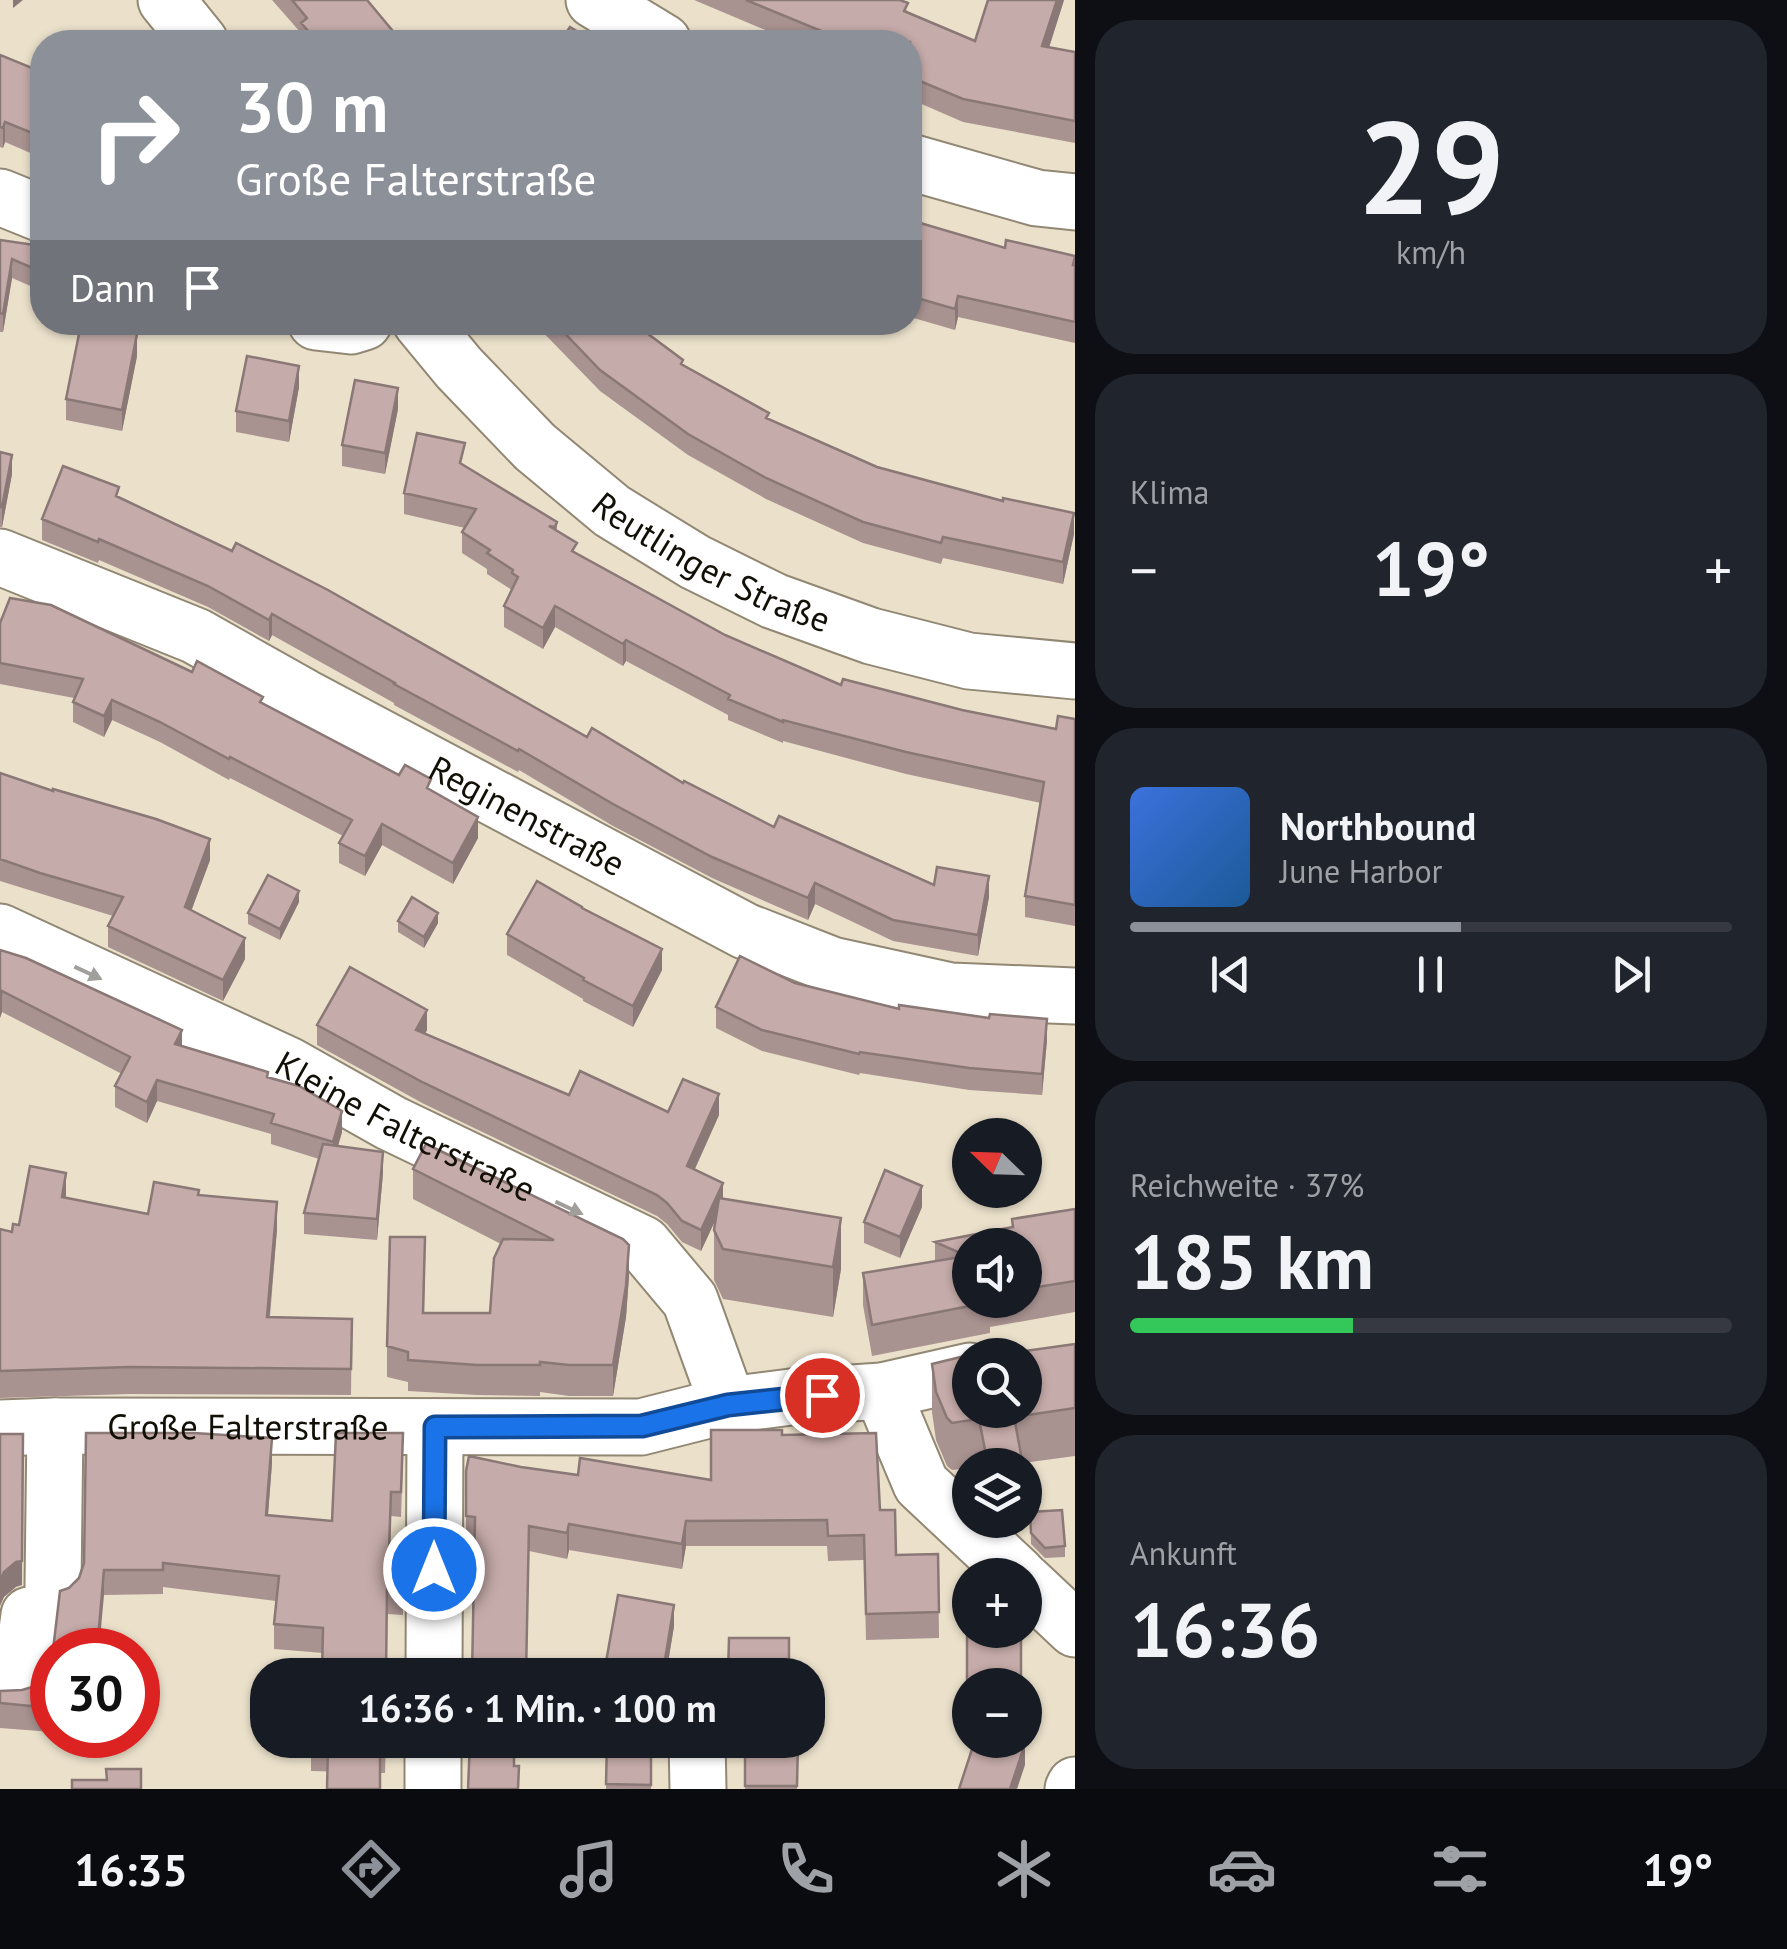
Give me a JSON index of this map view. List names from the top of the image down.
{
  "streets": {
    "street": [
      "Reutlinger Straße",
      "Reginenstraße",
      "Kleine Falterstraße",
      "Große Falterstraße"
    ]
  },
  "crossings": [
    ["Kleine Falterstraße", "Große Falterstraße"]
  ],
  "one_way": ["Kleine Falterstraße"],
  "north": "top left",
  "page": {
    "tile": [
      ["29", "km/h"],
      "Klima",
      ["Reichweite · 37%", "185 km"],
      ["Ankunft", "16:36"]
    ],
    "turn": ["30 m", "Große Falterstraße"],
    "then": "Dann",
    "heat": ["−", "19°", "+"],
    "song": ["Northbound", "June Harbor"],
    "map_buttons": ["+", "−"],
    "limit": "30",
    "trip": "16:36 · 1 Min. · 100 m",
    "tabs": ["16:35", "19°"]
  }
}
